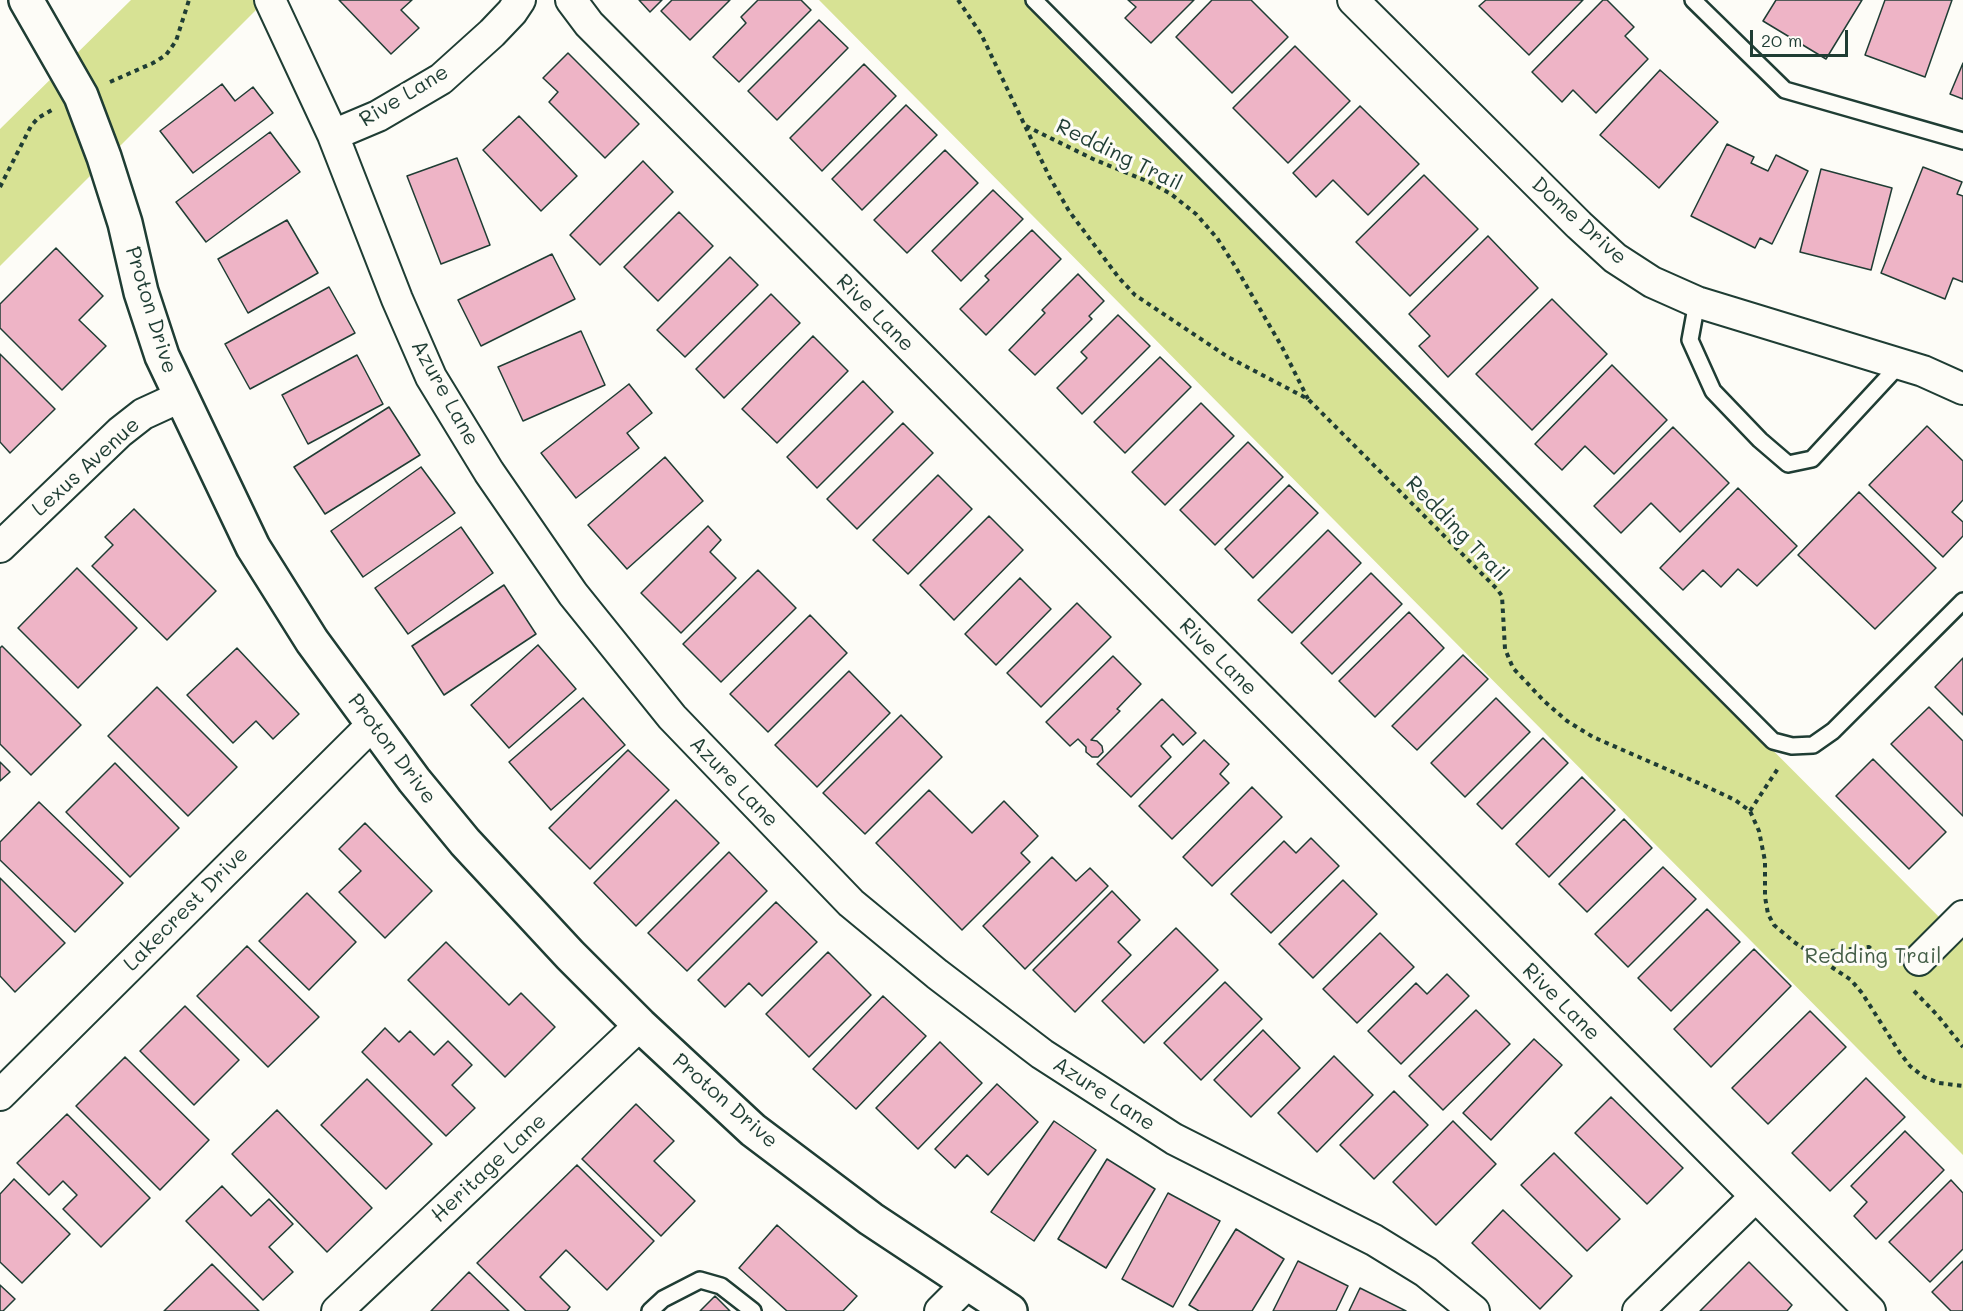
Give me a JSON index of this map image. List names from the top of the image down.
{
  "streets": {
    "street": [
      "Rive Lane",
      "Dome Drive",
      "Proton Drive",
      "Azure Lane",
      "Lexus Avenue",
      "Lakecrest Drive",
      "Heritage Lane"
    ],
    "path": ["Redding Trail"]
  },
  "crossings": [
    ["Rive Lane", "Azure Lane"],
    ["Proton Drive", "Lexus Avenue"],
    ["Proton Drive", "Lakecrest Drive"],
    ["Proton Drive", "Heritage Lane"]
  ],
  "parks": ["Redding Trail"],
  "scale_bar": "20 m"
}
